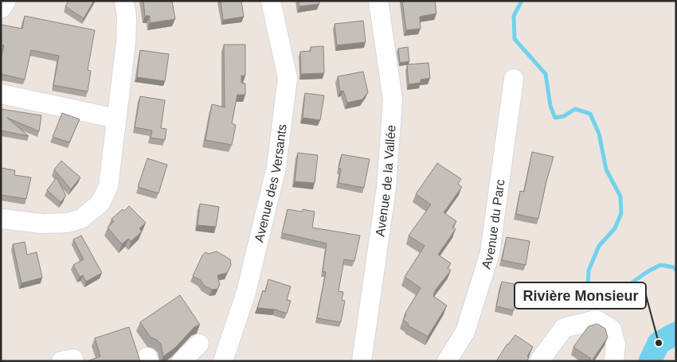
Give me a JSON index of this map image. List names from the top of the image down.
{
  "streets": {
    "street": ["Avenue de la Vallée", "Avenue des Versants", "Avenue du Parc"]
  },
  "places": ["Rivière Monsieur"]
}
